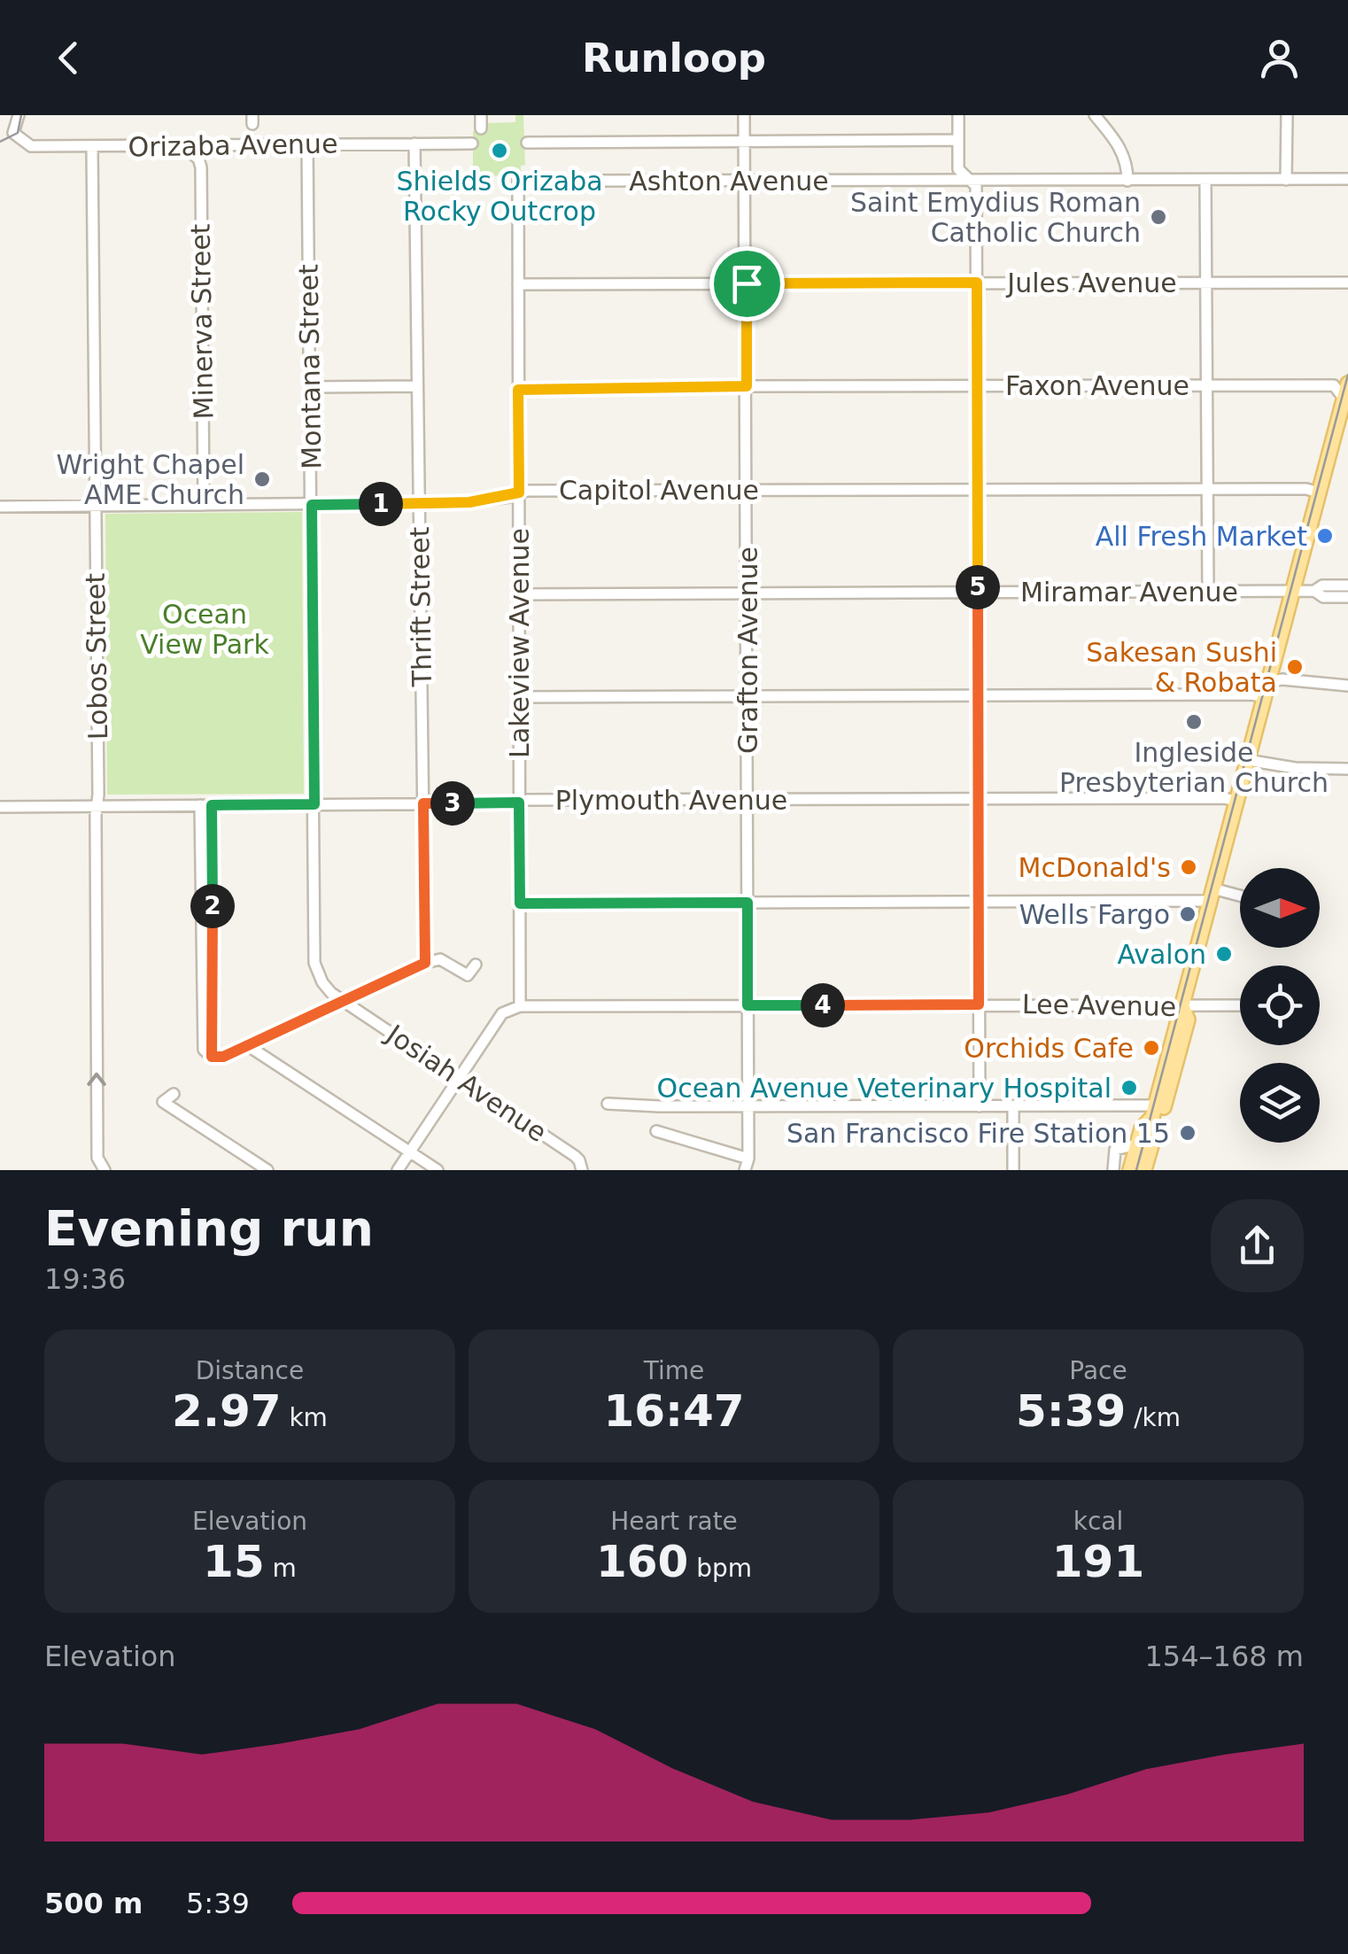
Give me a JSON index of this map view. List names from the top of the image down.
{
  "streets": {
    "street": [
      "Orizaba Avenue",
      "Ashton Avenue",
      "Jules Avenue",
      "Minerva Street",
      "Montana Street",
      "Faxon Avenue",
      "Capitol Avenue",
      "Miramar Avenue",
      "Thrift Street",
      "Lakeview Avenue",
      "Grafton Avenue",
      "Lobos Street",
      "Plymouth Avenue",
      "Lee Avenue",
      "Josiah Avenue"
    ]
  },
  "crossings": [
    ["Orizaba Avenue", "Minerva Street"],
    ["Orizaba Avenue", "Montana Street"],
    ["Orizaba Avenue", "Thrift Street"],
    ["Orizaba Avenue", "Lobos Street"],
    ["Ashton Avenue", "Grafton Avenue"],
    ["Jules Avenue", "Lakeview Avenue"],
    ["Jules Avenue", "Grafton Avenue"],
    ["Minerva Street", "Capitol Avenue"],
    ["Montana Street", "Capitol Avenue"],
    ["Montana Street", "Plymouth Avenue"],
    ["Montana Street", "Josiah Avenue"],
    ["Faxon Avenue", "Lakeview Avenue"],
    ["Faxon Avenue", "Grafton Avenue"],
    ["Capitol Avenue", "Thrift Street"],
    ["Capitol Avenue", "Lakeview Avenue"],
    ["Capitol Avenue", "Grafton Avenue"],
    ["Capitol Avenue", "Lobos Street"],
    ["Miramar Avenue", "Lakeview Avenue"],
    ["Miramar Avenue", "Grafton Avenue"],
    ["Thrift Street", "Plymouth Avenue"],
    ["Lakeview Avenue", "Plymouth Avenue"],
    ["Lakeview Avenue", "Lee Avenue"],
    ["Grafton Avenue", "Plymouth Avenue"],
    ["Grafton Avenue", "Lee Avenue"],
    ["Lobos Street", "Plymouth Avenue"]
  ],
  "one_way": ["Lobos Street"],
  "parks": ["Ocean View Park"],
  "places": [
    "Shields Orizaba Rocky Outcrop",
    "Saint Emydius Roman Catholic Church",
    "Wright Chapel AME Church",
    "All Fresh Market",
    "Sakesan Sushi & Robata",
    "Ingleside Presbyterian Church",
    "McDonald's",
    "Wells Fargo",
    "Avalon",
    "Orchids Cafe",
    "Ocean Avenue Veterinary Hospital",
    "San Francisco Fire Station 15"
  ],
  "north": "right",
  "page": {
    "header": "Runloop",
    "pins": [
      "1",
      "5",
      "3",
      "2",
      "4"
    ],
    "heading": ["Evening run", "19:36"],
    "stats": [
      ["Distance", "2.97 km"],
      ["Time", "16:47"],
      ["Pace", "5:39 /km"],
      ["Elevation", "15 m"],
      ["Heart rate", "160 bpm"],
      ["kcal", "191"]
    ],
    "chart": ["Elevation", "154–168 m"],
    "list": [
      {
        "name": "500 m",
        "note": "5:39"
      }
    ]
  }
}
